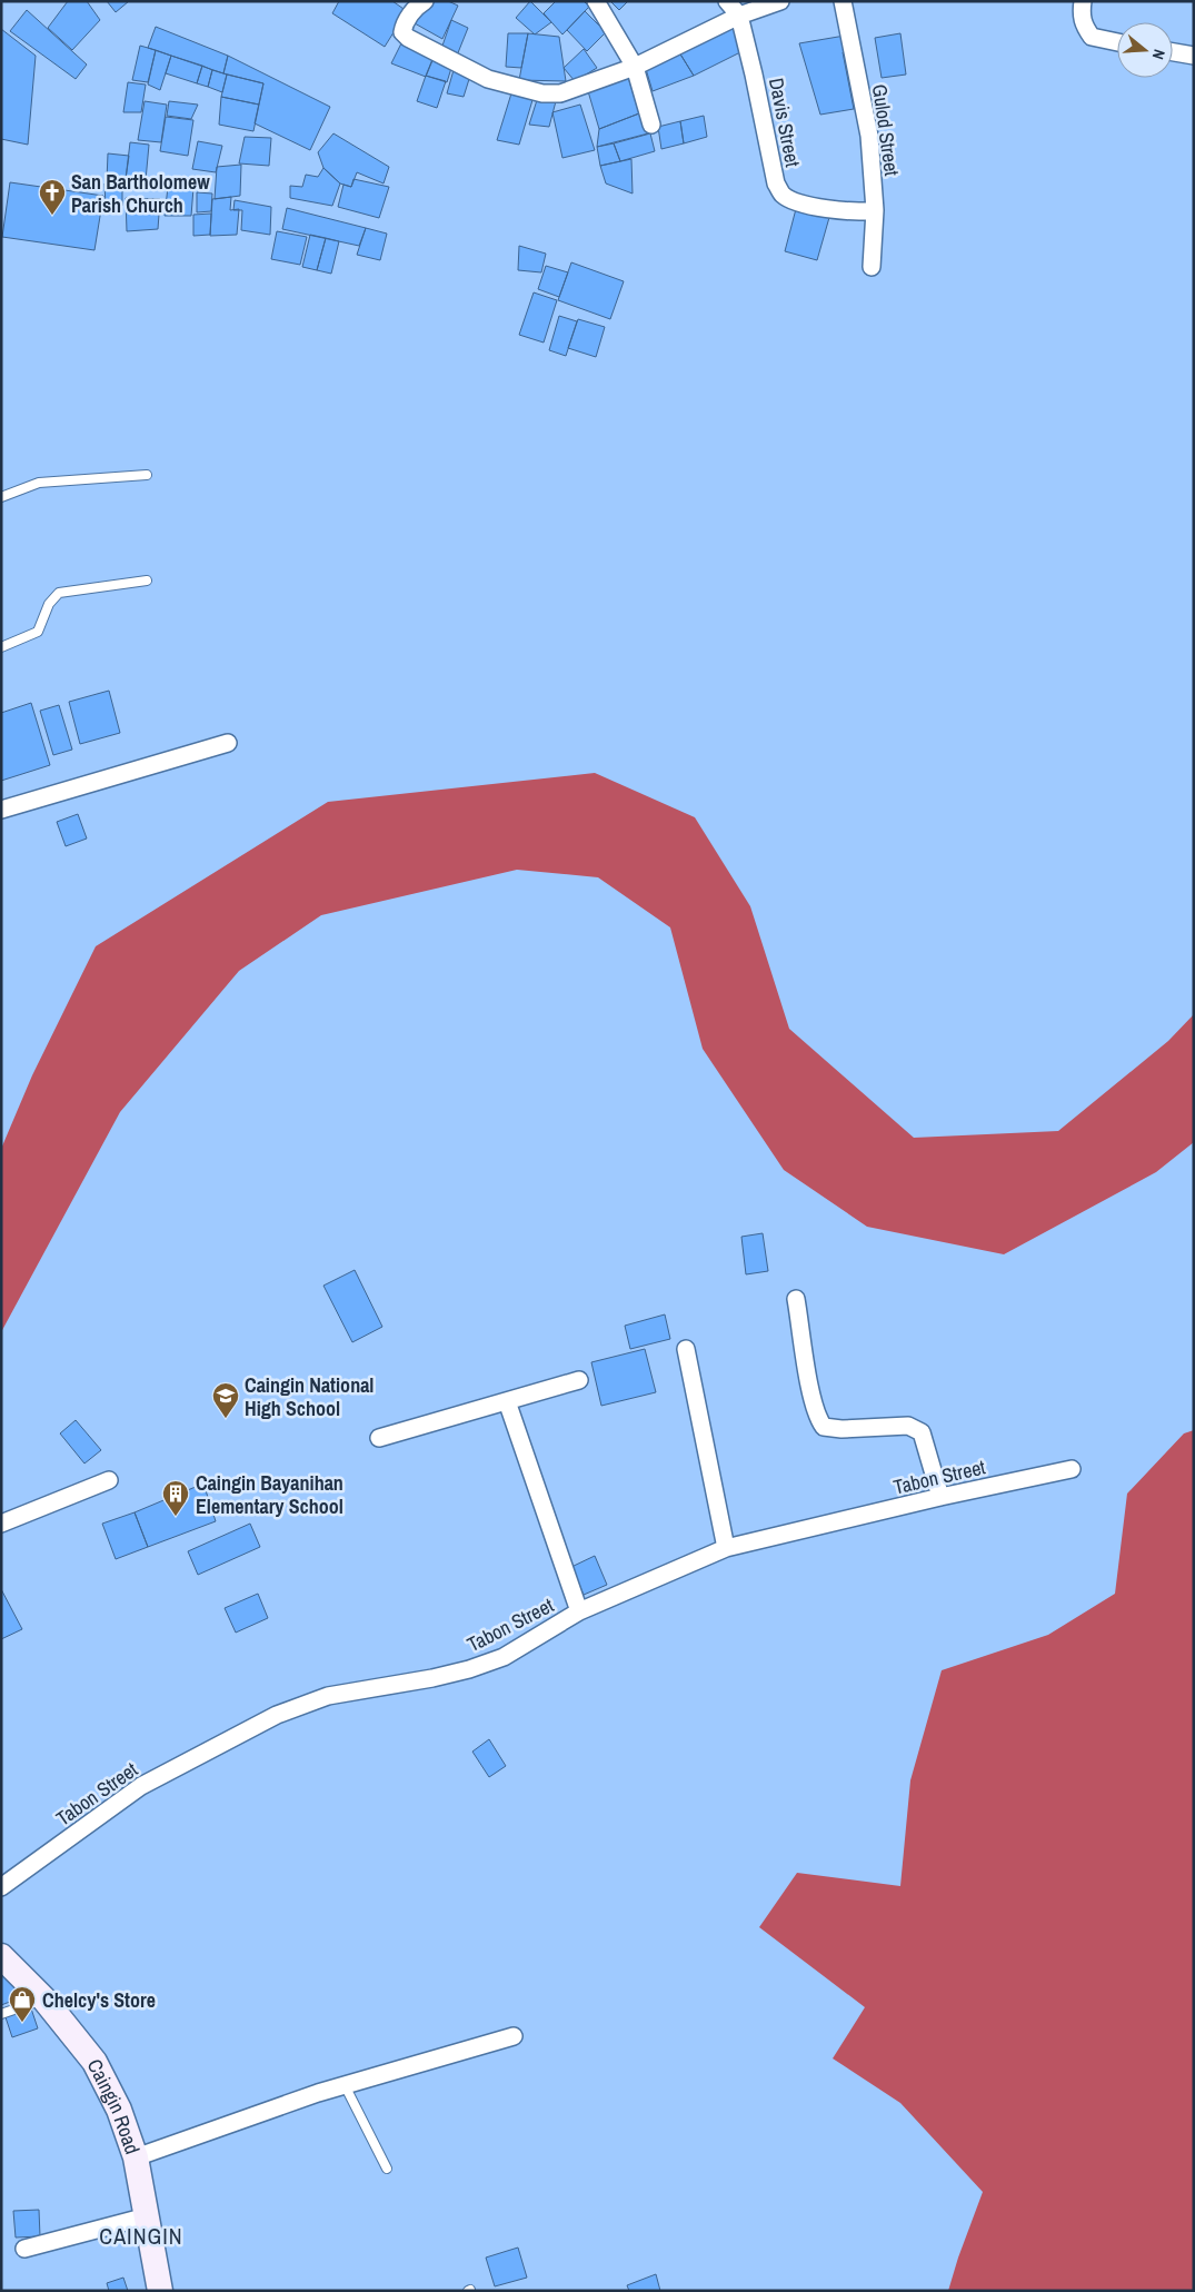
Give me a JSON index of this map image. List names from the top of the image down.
{
  "streets": {
    "street": [
      "Davis Street",
      "Gulod Street",
      "Tabon Street",
      "Caingin Road"
    ]
  },
  "crossings": [
    ["Davis Street", "Gulod Street"]
  ],
  "districts": ["CAINGIN"],
  "places": {
    "church": ["San Bartholomew Parish Church"],
    "school or university": ["Caingin National High School"],
    "building": ["Caingin Bayanihan Elementary School"],
    "shop": ["Chelcy's Store"]
  },
  "north": "right"
}
